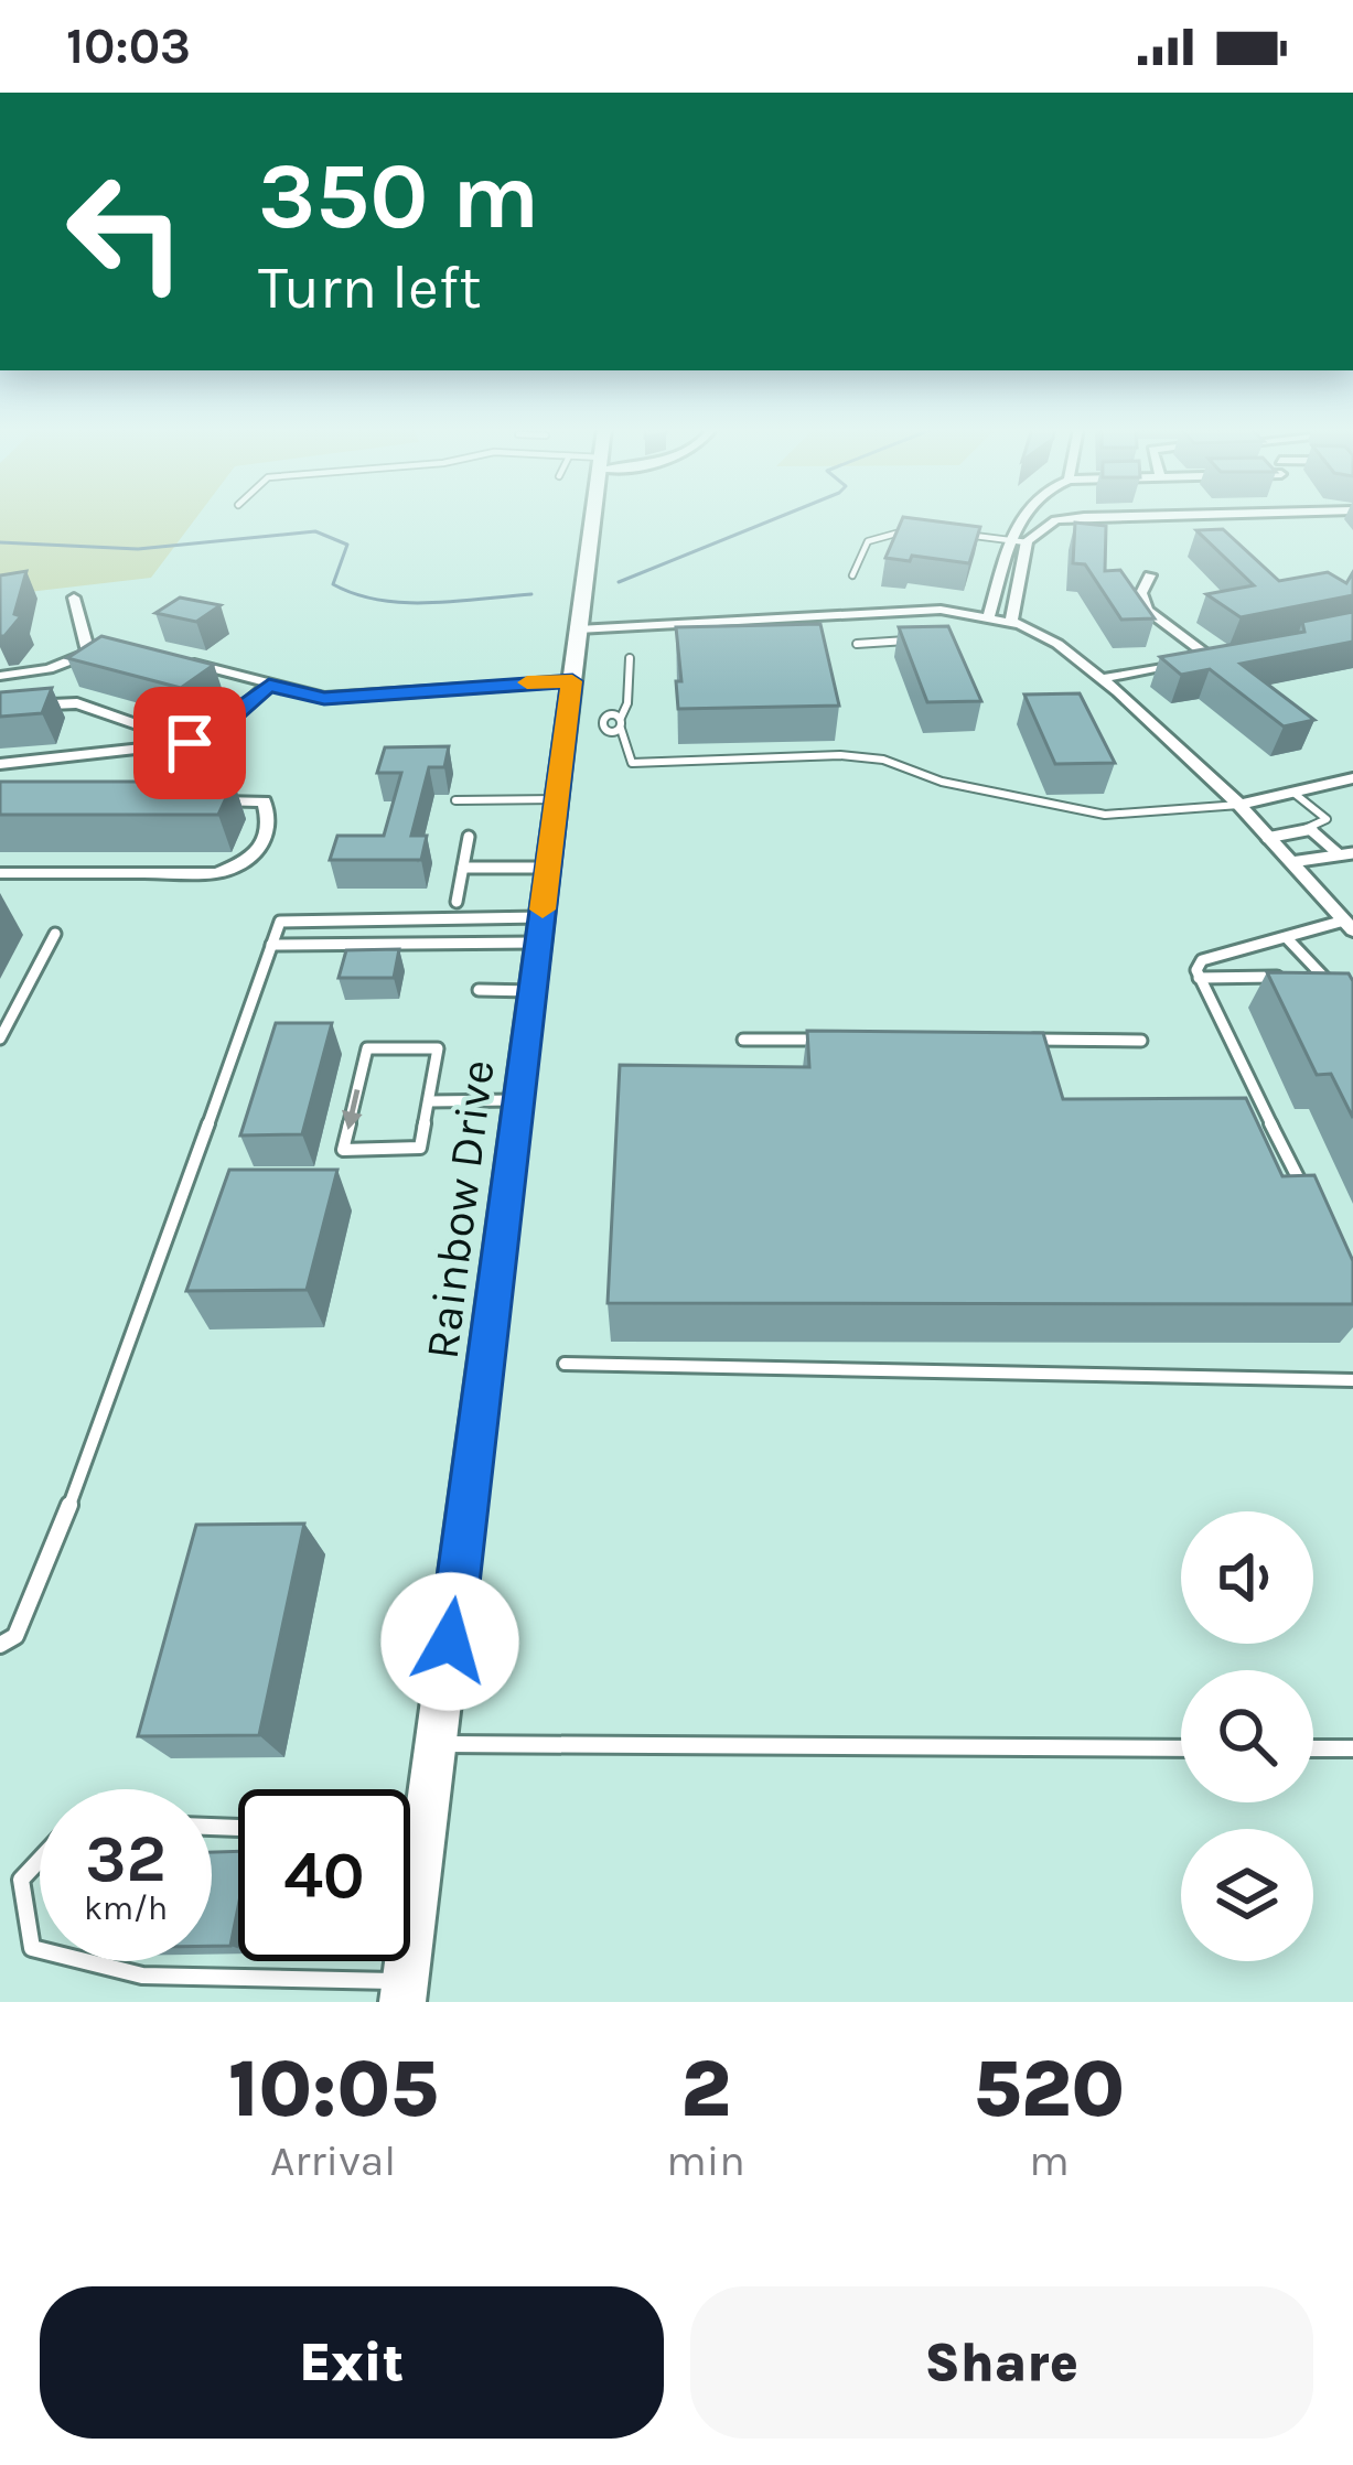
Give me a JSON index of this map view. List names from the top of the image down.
{
  "streets": {
    "street": ["Rainbow Drive"]
  },
  "page": {
    "status": "10:03",
    "turn": ["350 m", "Turn left"],
    "speed": "32 km/h",
    "limit": "40",
    "eta": [
      "10:05",
      "Arrival",
      "2",
      "min",
      "520",
      "m"
    ],
    "buttons": ["Exit", "Share"]
  }
}
